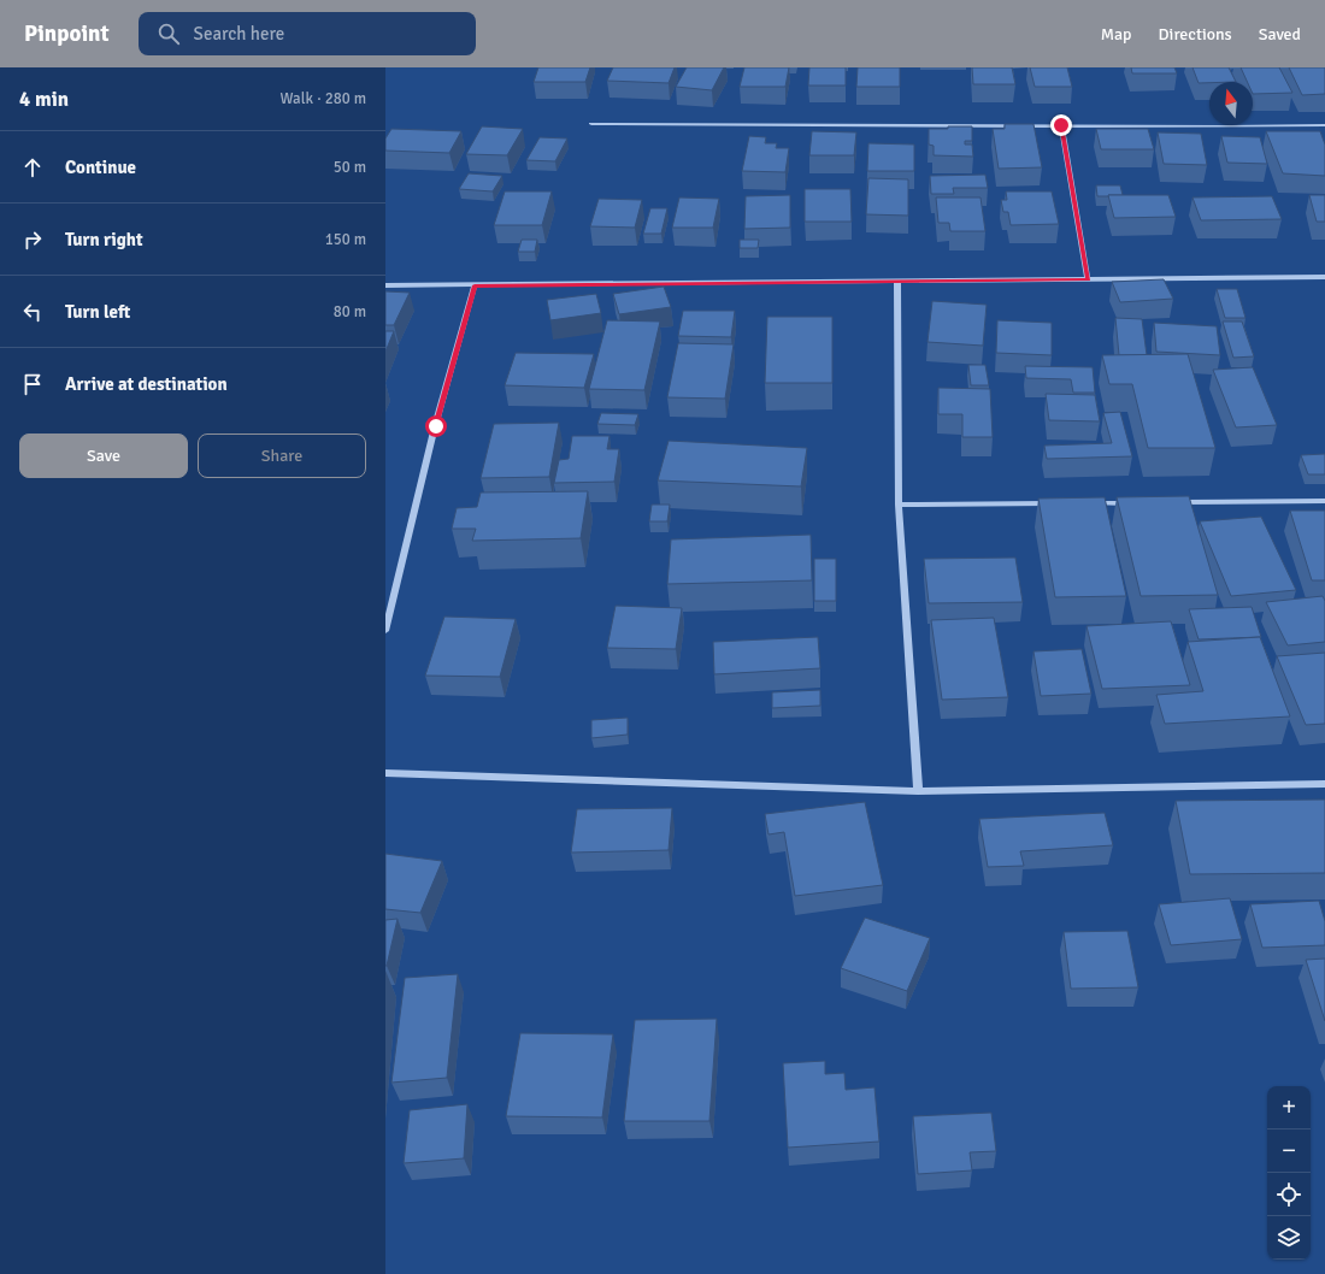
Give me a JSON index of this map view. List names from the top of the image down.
{
  "north": "top",
  "page": {
    "header": "Pinpoint",
    "search": "Search here",
    "nav": ["Map", "Directions", "Saved"],
    "heading": ["4 min", "Walk · 280 m"],
    "list": [
      ["Continue", "50 m"],
      ["Turn right", "150 m"],
      ["Turn left", "80 m"],
      "Arrive at destination"
    ],
    "buttons": ["Save", "Share"],
    "map_buttons": ["+", "−"]
  }
}
